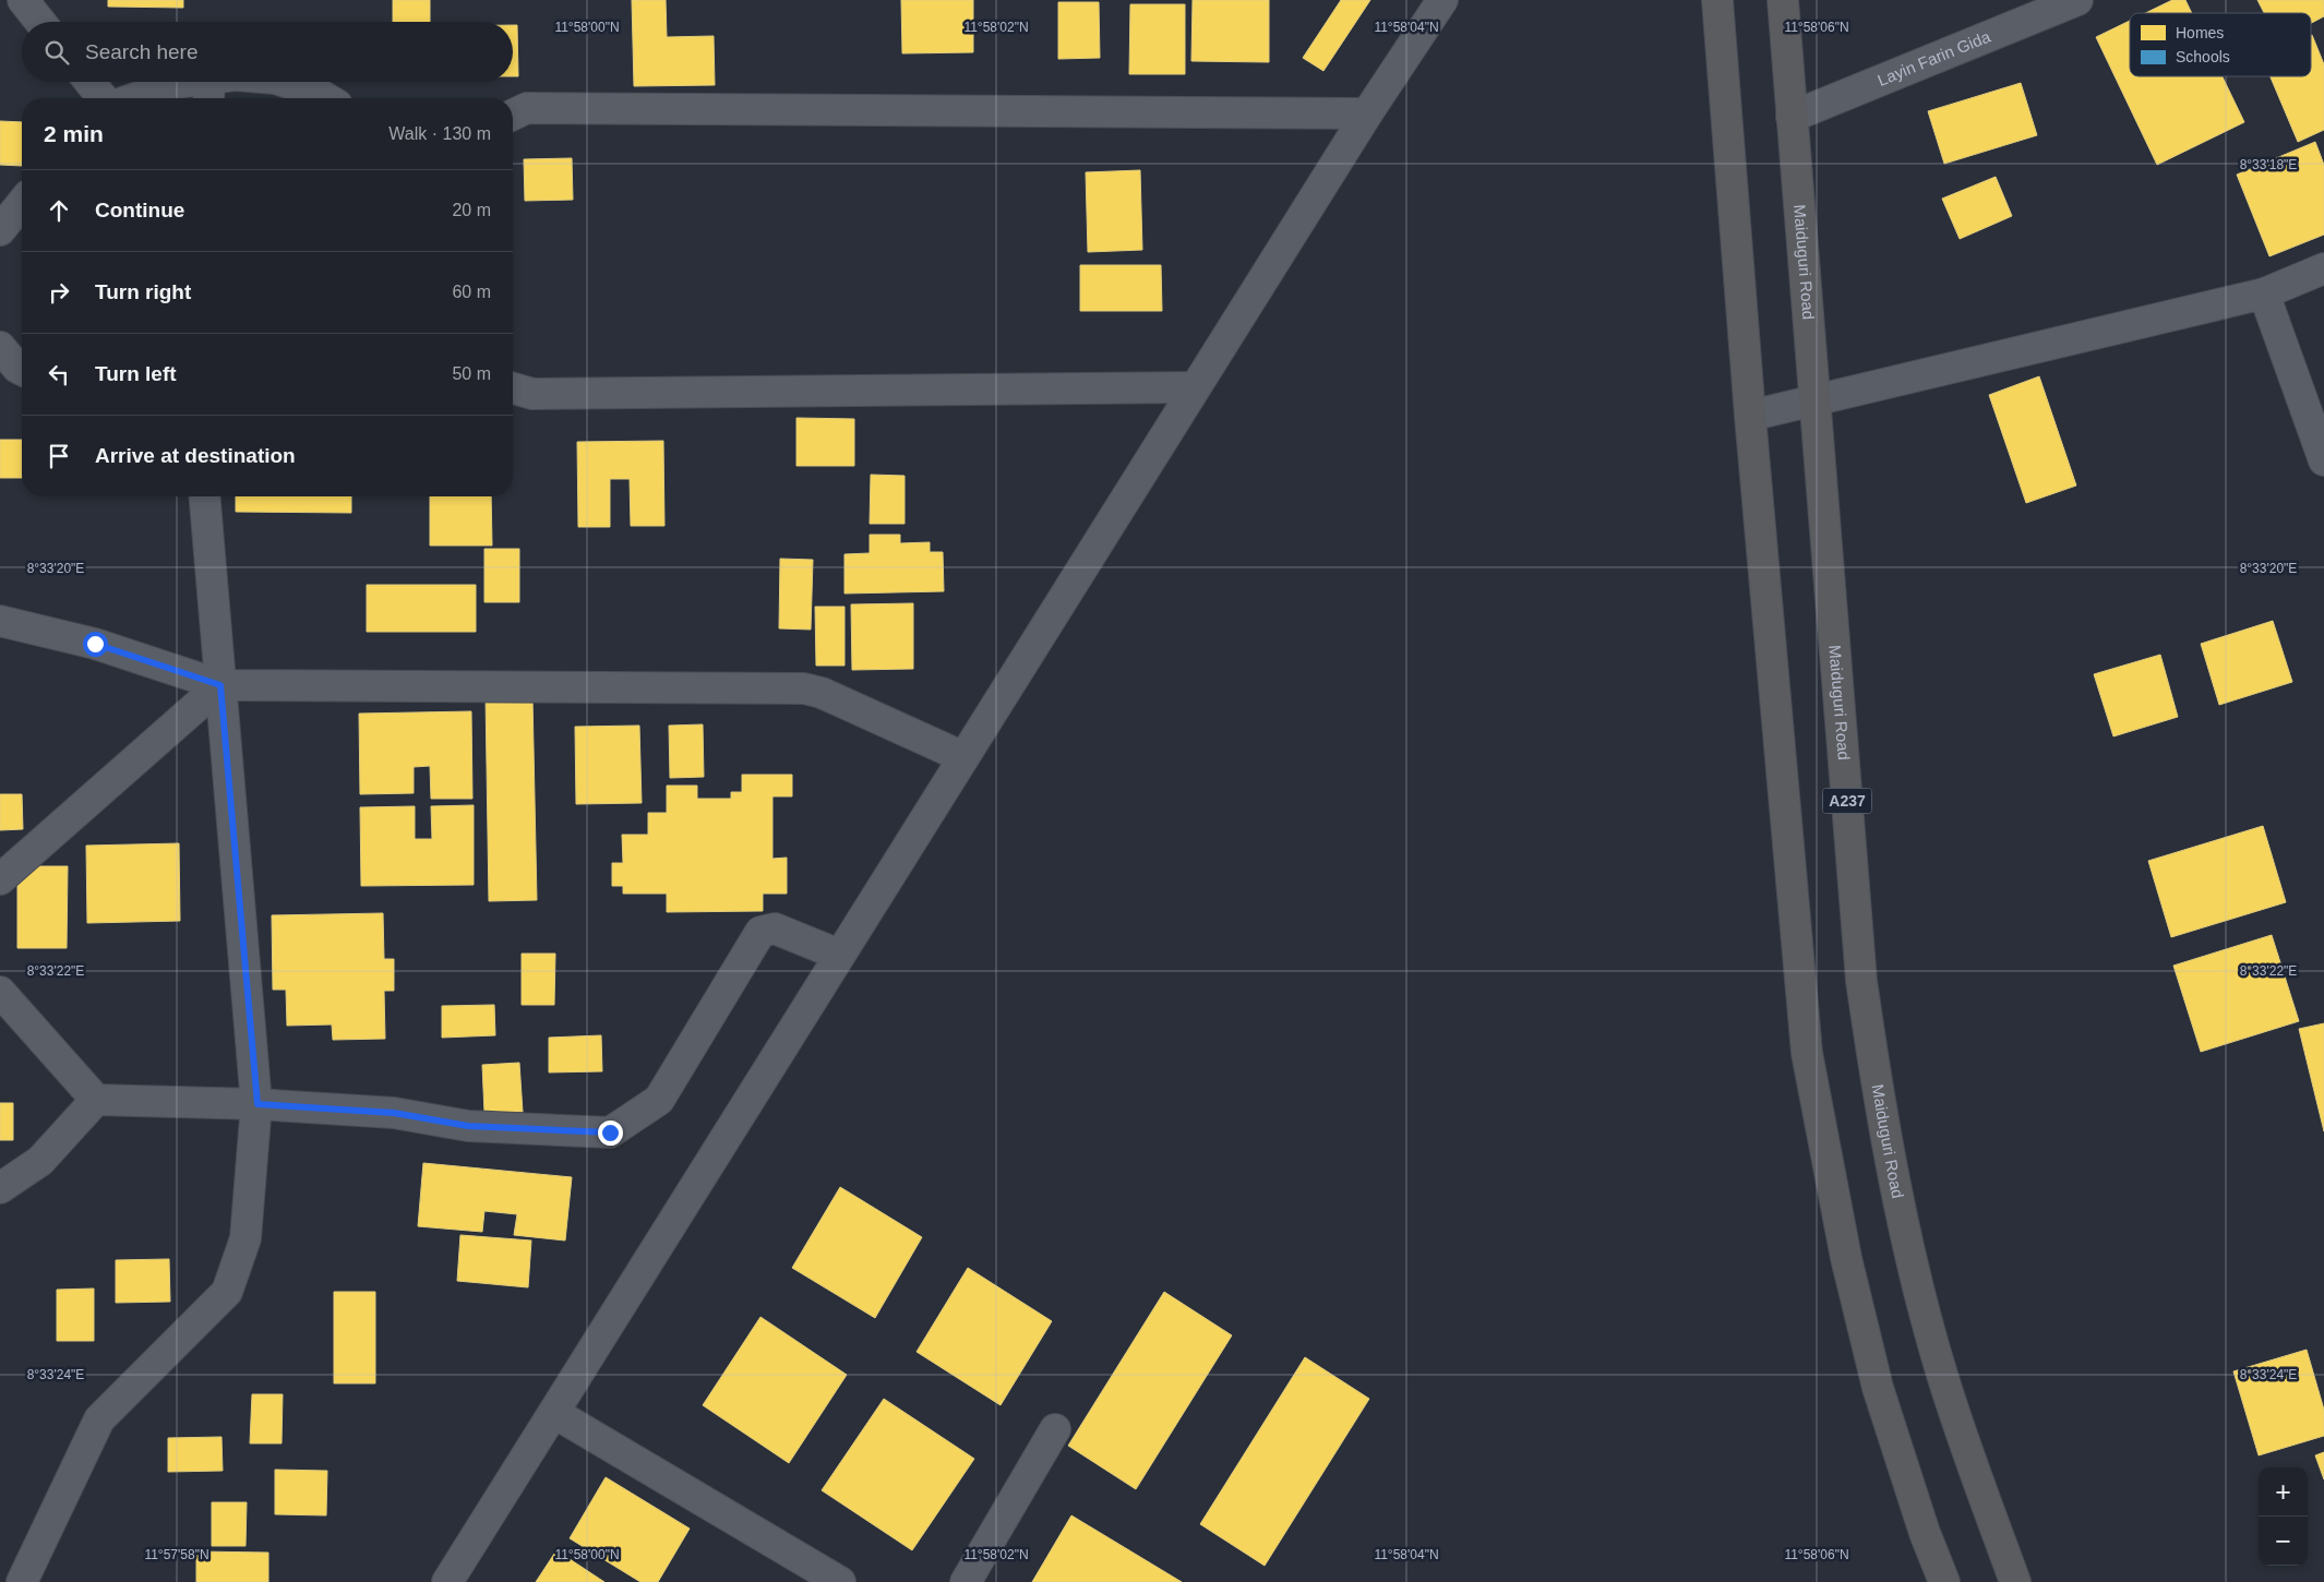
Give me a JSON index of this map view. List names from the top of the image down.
{
  "streets": {
    "highway": ["Maiduguri Road", "A237"],
    "street": ["Layin Farin Gida"]
  },
  "crossings": [
    ["Layin Farin Gida", "Maiduguri Road"]
  ],
  "legend": ["Homes", "Schools"],
  "page": {
    "search": "Search here",
    "heading": ["2 min", "Walk · 130 m"],
    "list": [
      ["Continue", "20 m"],
      ["Turn right", "60 m"],
      ["Turn left", "50 m"],
      "Arrive at destination"
    ],
    "map_buttons": ["+", "−"]
  },
  "coordinates": [
    "11°58'00\"N",
    "11°58'02\"N",
    "11°58'04\"N",
    "11°58'06\"N",
    "8°33'18\"E",
    "8°33'20\"E",
    "8°33'22\"E",
    "8°33'24\"E",
    "11°57'58\"N"
  ]
}
